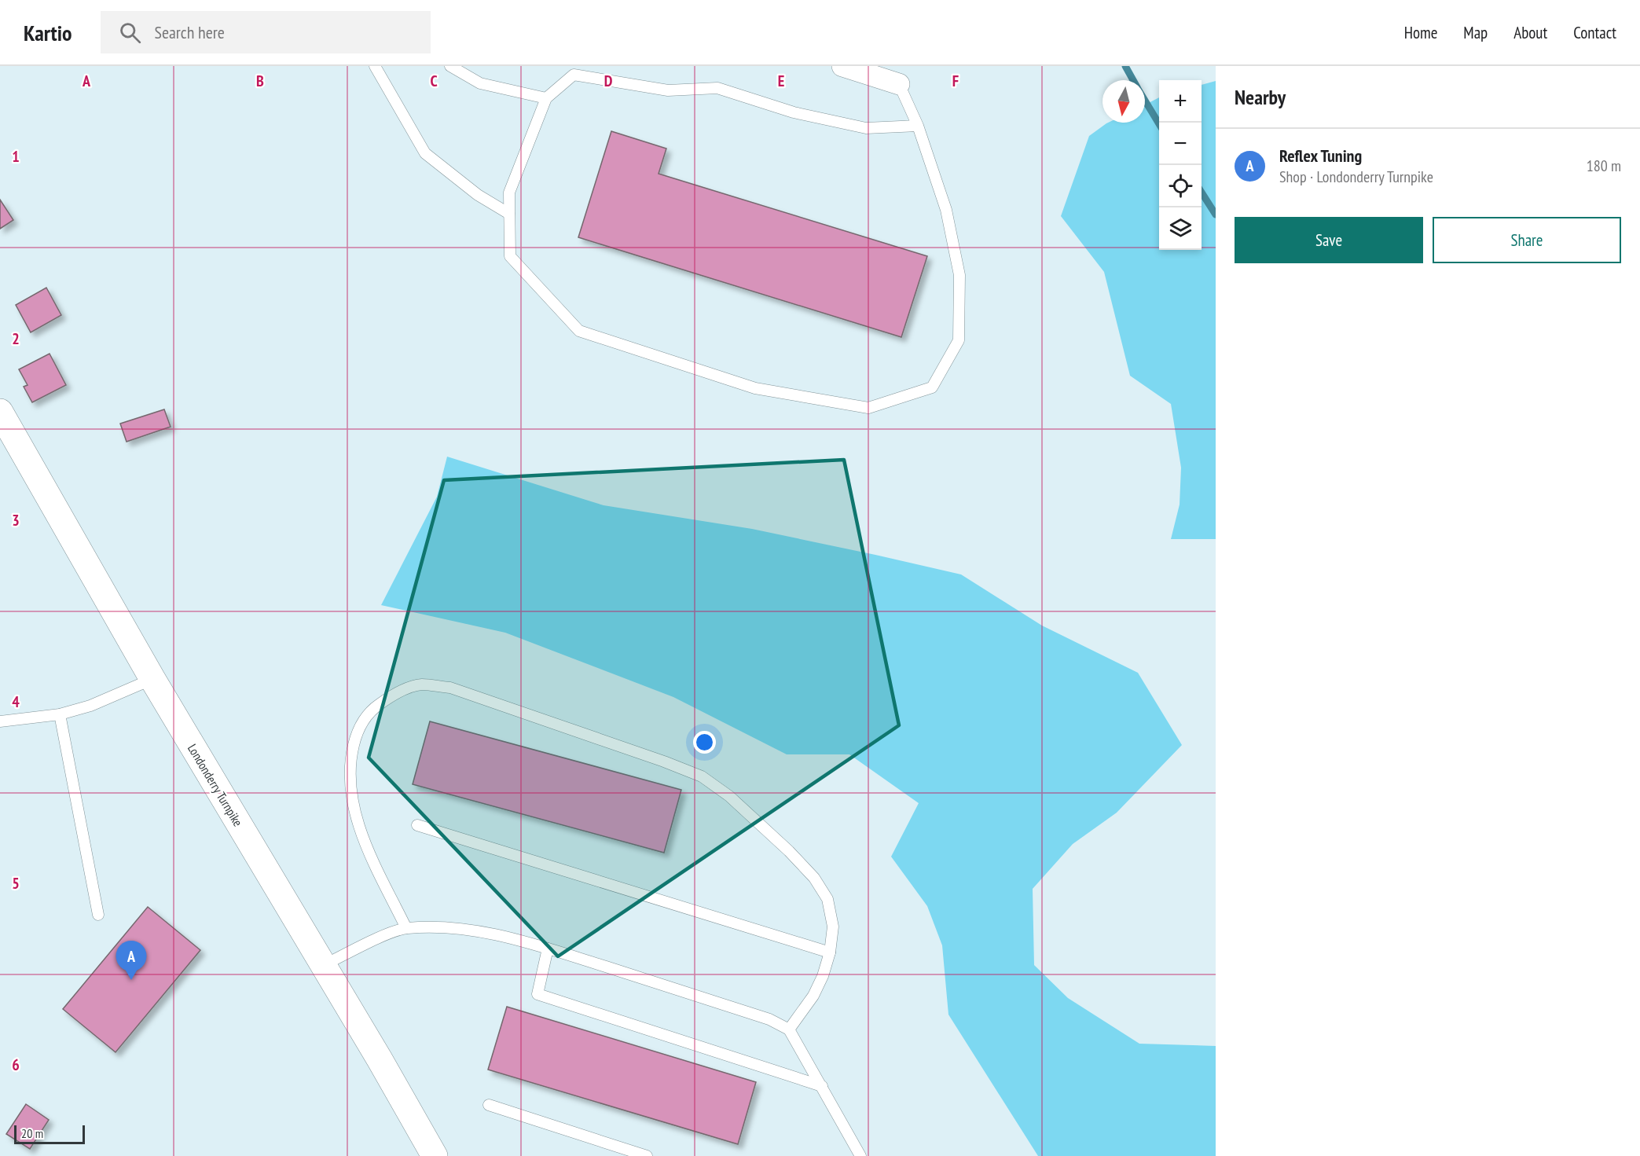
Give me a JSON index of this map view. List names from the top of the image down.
{
  "streets": {
    "main road": ["Londonderry Turnpike"]
  },
  "scale_bar": "20 m",
  "north": "bottom",
  "page": {
    "header": "Kartio",
    "search": "Search here",
    "nav": [
      "Home",
      "Map",
      "About",
      "Contact"
    ],
    "heading": "Nearby",
    "map_buttons": ["+", "−"],
    "list": [
      {
        "mark": "A",
        "name": "Reflex Tuning",
        "note": "Shop · Londonderry Turnpike",
        "value": "180 m"
      }
    ],
    "buttons": ["Save", "Share"],
    "pins": "A",
    "scale": "20 m"
  },
  "grid": {
    "columns": [
      "A",
      "B",
      "C",
      "D",
      "E",
      "F"
    ],
    "rows": [
      "1",
      "2",
      "3",
      "4",
      "5",
      "6"
    ]
  }
}
